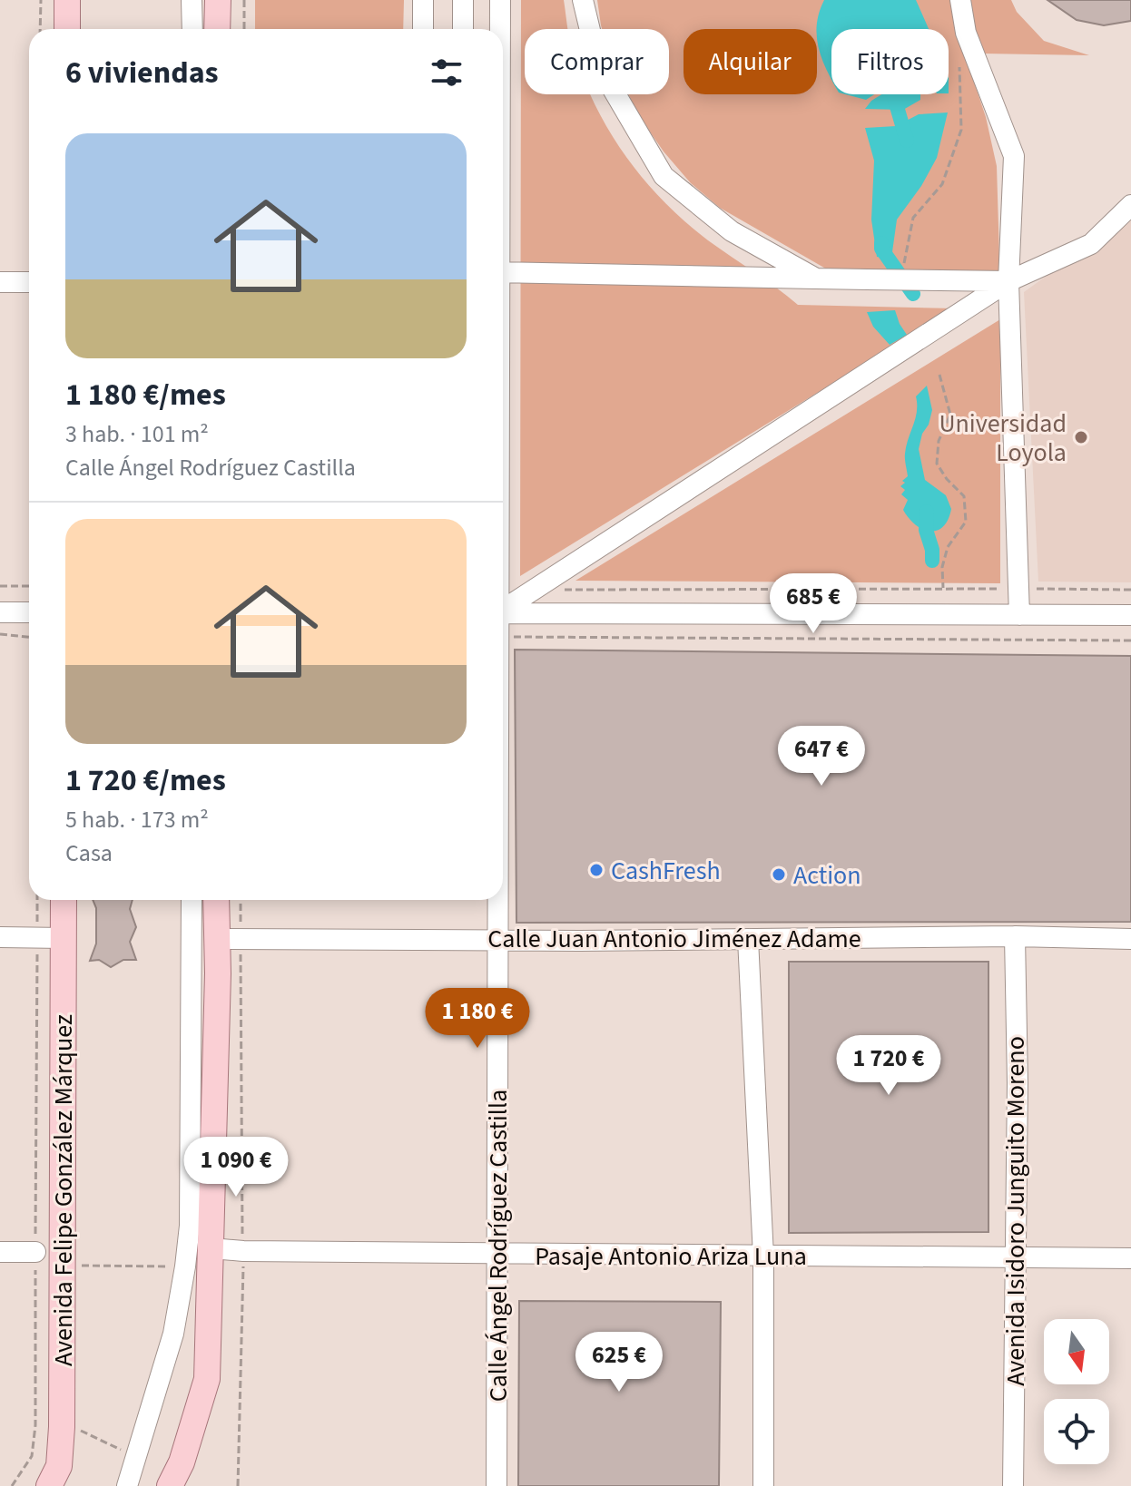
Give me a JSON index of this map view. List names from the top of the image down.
{
  "streets": {
    "main road": ["Avenida Felipe González Márquez"],
    "street": [
      "Calle Juan Antonio Jiménez Adame",
      "Avenida Isidoro Junguito Moreno",
      "Calle Ángel Rodríguez Castilla",
      "Pasaje Antonio Ariza Luna"
    ]
  },
  "crossings": [
    ["Calle Juan Antonio Jiménez Adame", "Avenida Isidoro Junguito Moreno"],
    ["Calle Juan Antonio Jiménez Adame", "Calle Ángel Rodríguez Castilla"],
    ["Avenida Isidoro Junguito Moreno", "Pasaje Antonio Ariza Luna"],
    ["Calle Ángel Rodríguez Castilla", "Pasaje Antonio Ariza Luna"]
  ],
  "places": ["Universidad Loyola", "CashFresh", "Action"],
  "north": "bottom",
  "page": {
    "chip": ["Comprar", "Alquilar", "Filtros"],
    "heading": "6 viviendas",
    "list": [
      {
        "name": "1 180 €/mes",
        "note": "3 hab. · 101 m² · Calle Ángel Rodríguez Castilla"
      },
      {
        "name": "1 720 €/mes",
        "note": "5 hab. · 173 m² · Casa"
      }
    ],
    "price": [
      "685 €",
      "647 €",
      "1 180 €",
      "1 720 €",
      "1 090 €",
      "625 €"
    ]
  }
}
